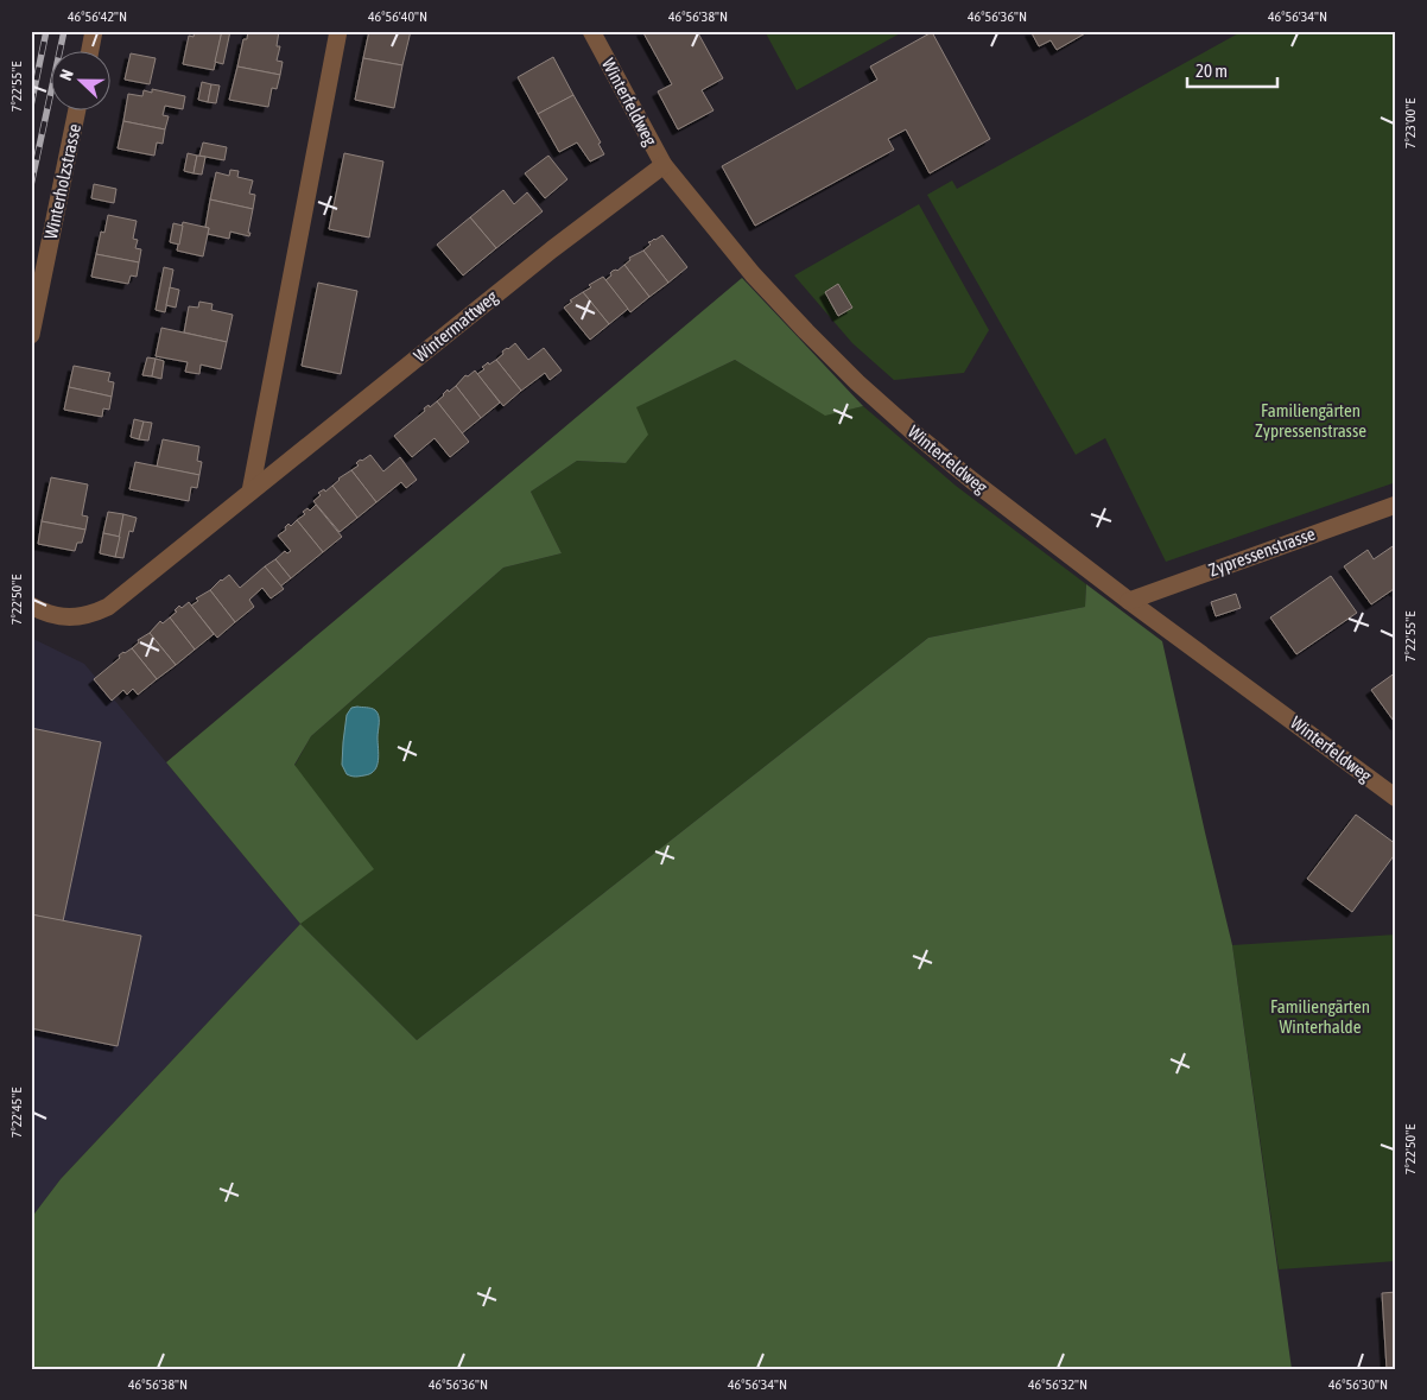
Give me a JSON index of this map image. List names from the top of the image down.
{
  "streets": {
    "street": [
      "Winterfeldweg",
      "Winterholzstrasse",
      "Wintermattweg",
      "Zypressenstrasse"
    ]
  },
  "crossings": [
    ["Winterfeldweg", "Wintermattweg"],
    ["Winterfeldweg", "Zypressenstrasse"]
  ],
  "parks": ["Familiengärten Zypressenstrasse", "Familiengärten Winterhalde"],
  "scale_bar": "20 m",
  "north": "left",
  "coordinates": [
    "46°56'42\"N",
    "46°56'40\"N",
    "46°56'38\"N",
    "46°56'36\"N",
    "46°56'34\"N",
    "7°22'55\"E",
    "7°23'00\"E",
    "7°22'50\"E",
    "7°22'45\"E",
    "46°56'32\"N",
    "46°56'30\"N"
  ]
}
